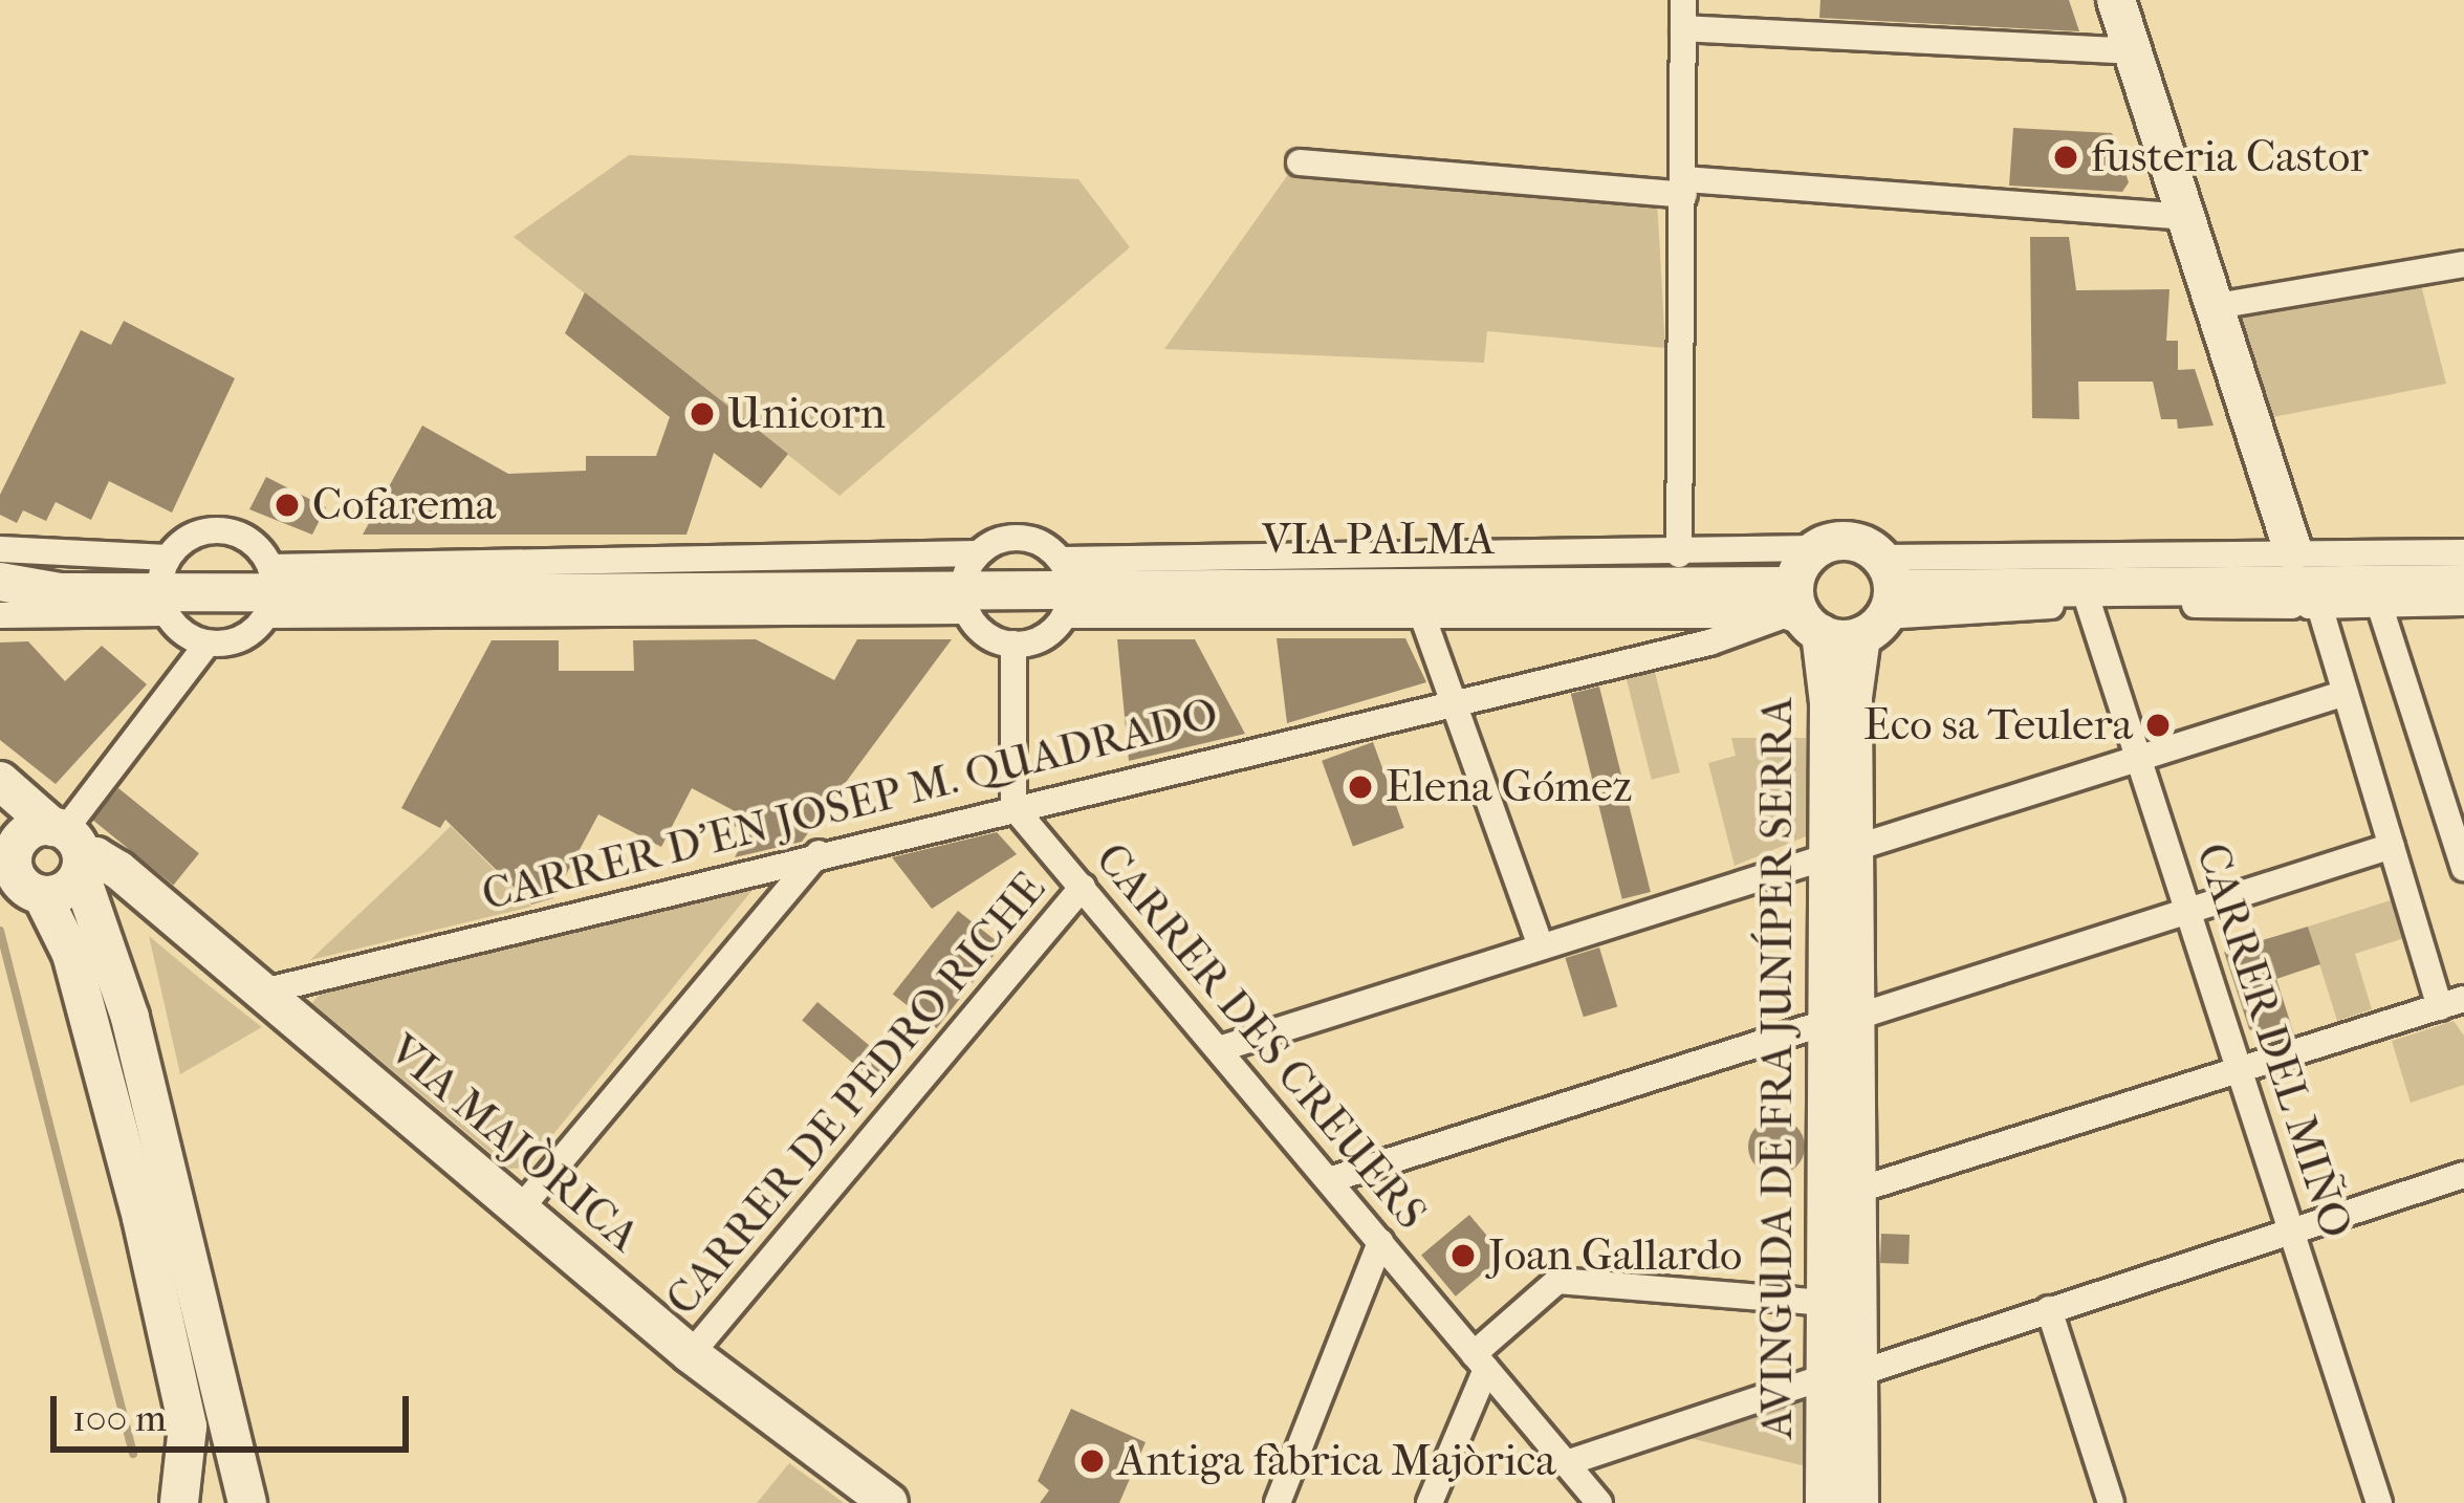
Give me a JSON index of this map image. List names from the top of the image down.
{
  "streets": {
    "main road": ["VIA PALMA", "AVINGUDA DE FRA JUNÍPER SERRA", "VIA MAJÒRICA"],
    "street": [
      "CARRER D'EN JOSEP M. QUADRADO",
      "CARRER DES CREUERS",
      "CARRER DEL MIÑO",
      "CARRER DE PEDRO RICHE"
    ]
  },
  "crossings": [
    ["VIA PALMA", "CARRER D'EN JOSEP M. QUADRADO"],
    ["VIA PALMA", "AVINGUDA DE FRA JUNÍPER SERRA"],
    ["CARRER D'EN JOSEP M. QUADRADO", "CARRER DES CREUERS"],
    ["CARRER D'EN JOSEP M. QUADRADO", "AVINGUDA DE FRA JUNÍPER SERRA"],
    ["CARRER D'EN JOSEP M. QUADRADO", "VIA MAJÒRICA"],
    ["CARRER DES CREUERS", "CARRER DE PEDRO RICHE"],
    ["CARRER DE PEDRO RICHE", "VIA MAJÒRICA"]
  ],
  "places": [
    "fusteria Castor",
    "Unicorn",
    "Cofarema",
    "Eco sa Teulera",
    "Elena Gómez",
    "Joan Gallardo",
    "Antiga fàbrica Majòrica"
  ],
  "scale_bar": "100 m"
}
